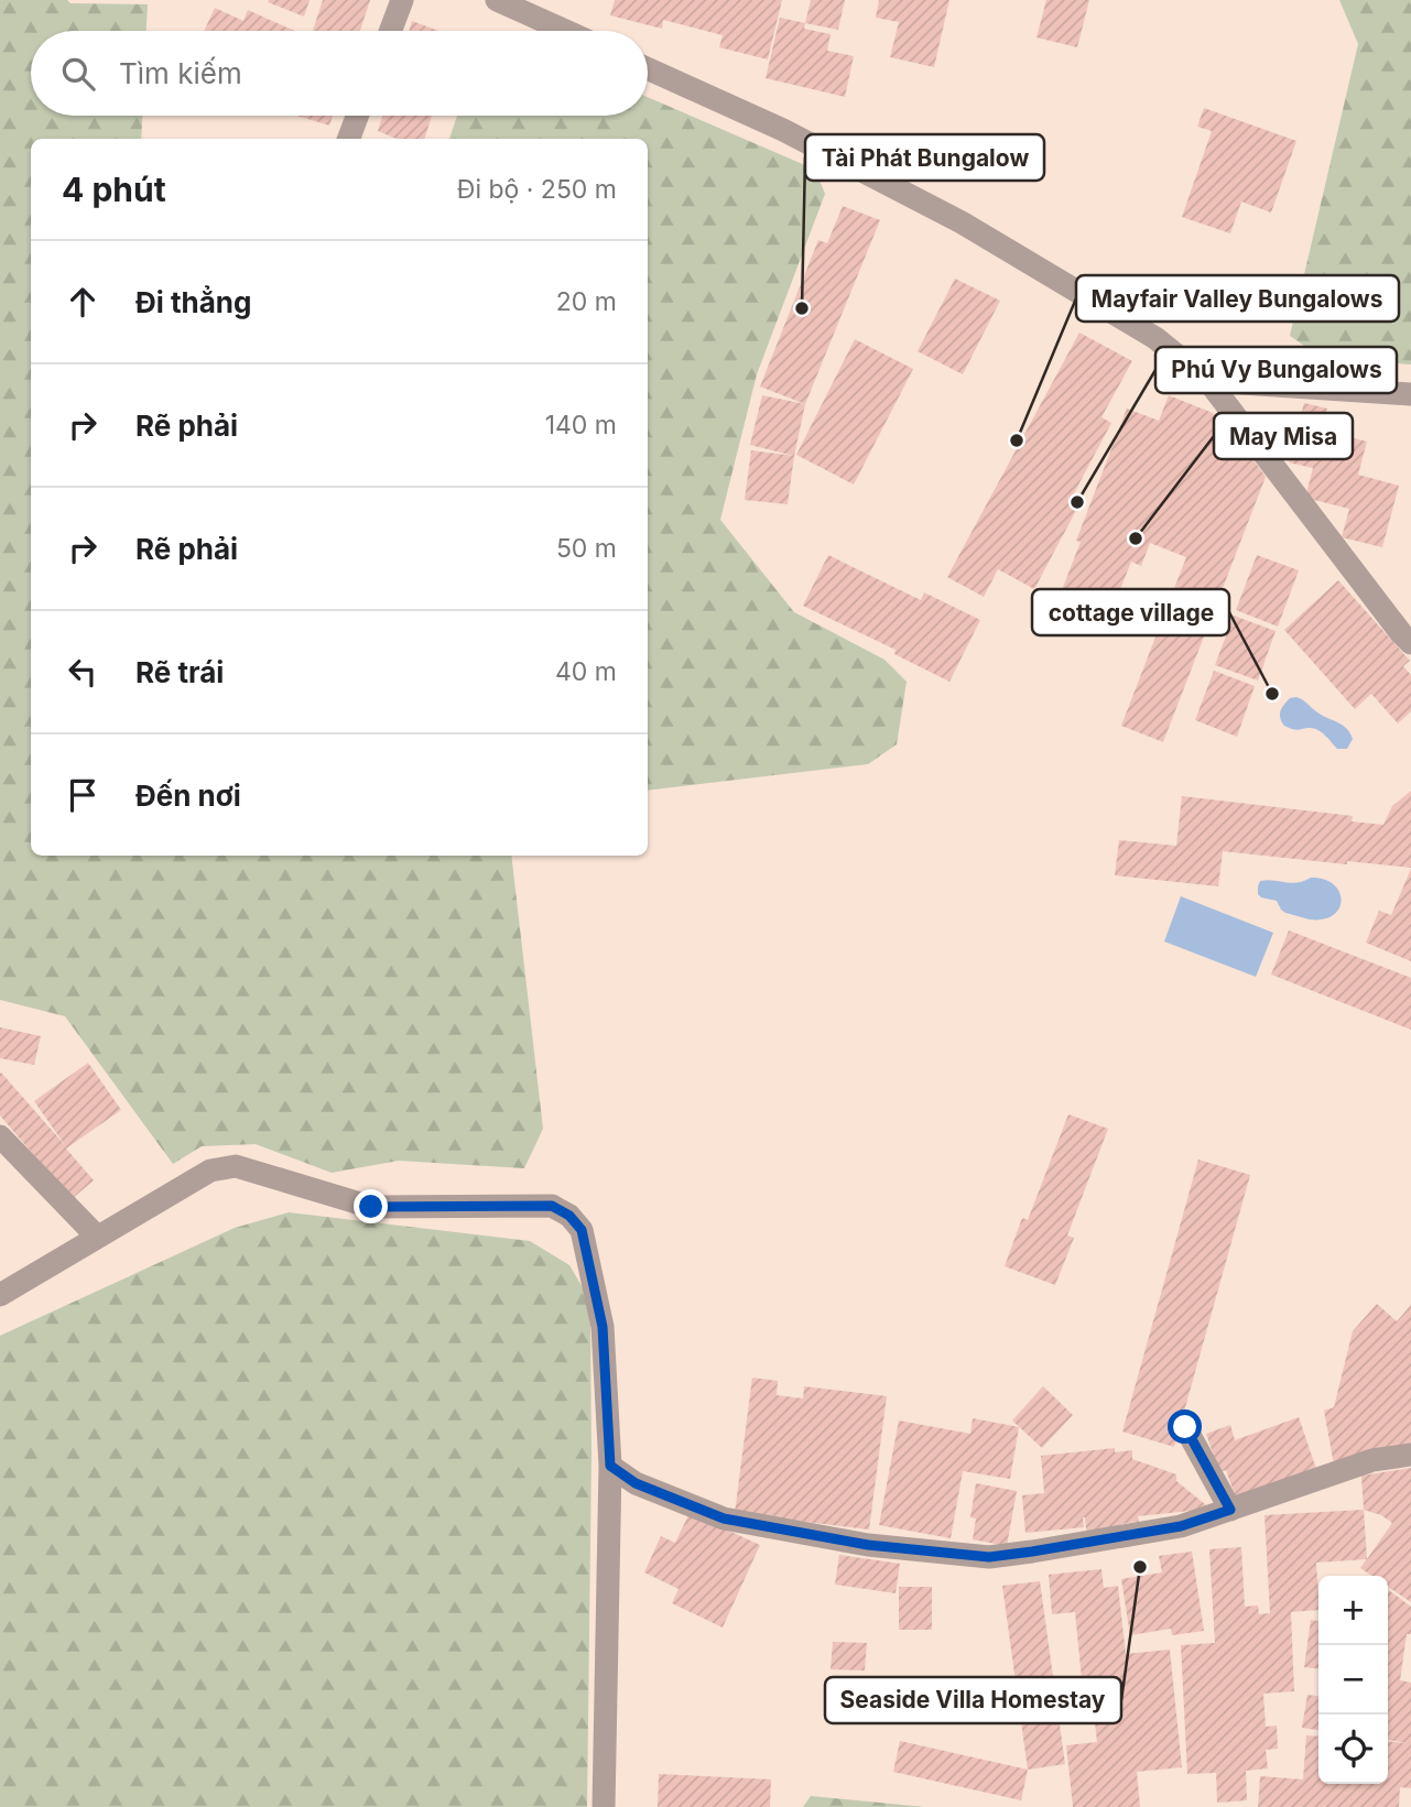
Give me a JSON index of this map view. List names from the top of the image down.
{
  "places": [
    "Tài Phát Bungalow",
    "Mayfair Valley Bungalows",
    "Phú Vy Bungalows",
    "May Misa",
    "cottage village",
    "Seaside Villa Homestay"
  ],
  "page": {
    "search": "Tìm kiếm",
    "heading": ["4 phút", "Đi bộ · 250 m"],
    "list": [
      ["Đi thẳng", "20 m"],
      ["Rẽ phải", "140 m"],
      ["Rẽ phải", "50 m"],
      ["Rẽ trái", "40 m"],
      "Đến nơi"
    ],
    "map_buttons": ["+", "−"]
  }
}
